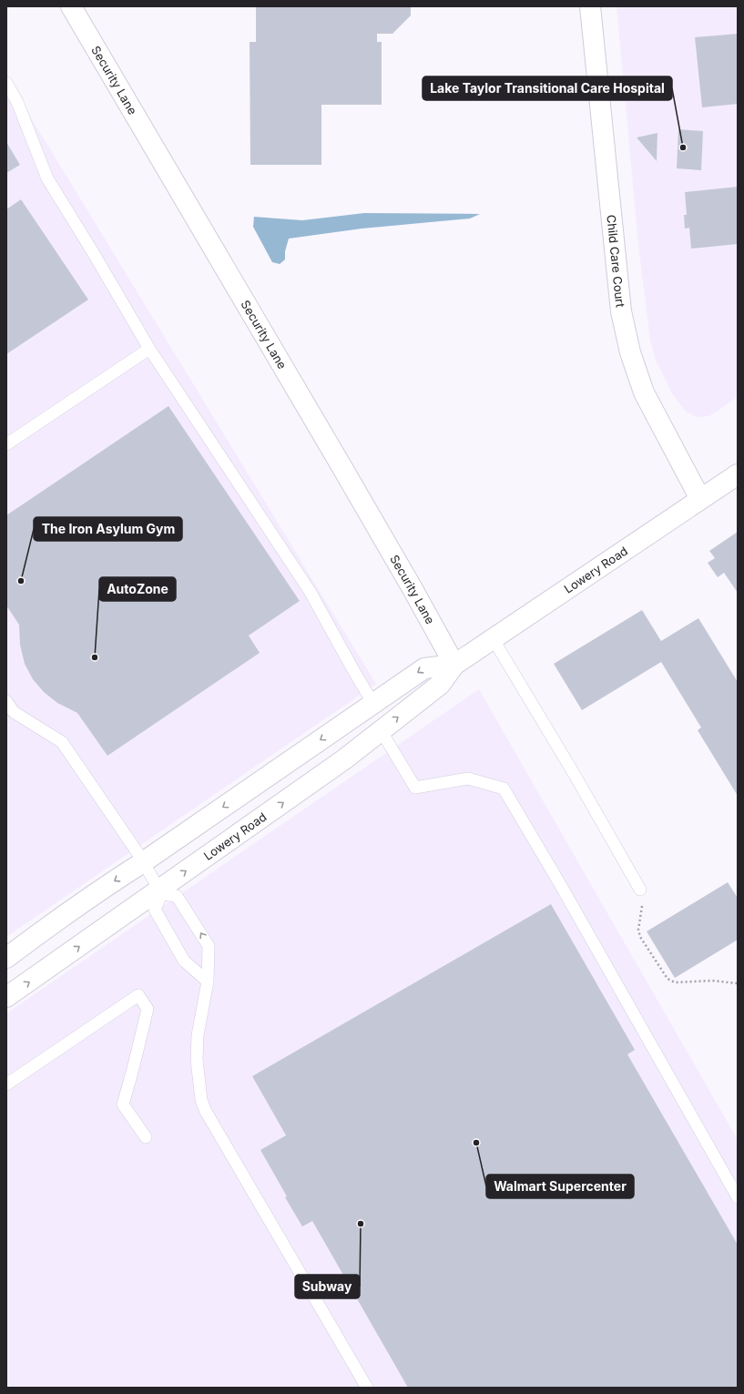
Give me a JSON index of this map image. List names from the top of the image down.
{
  "streets": {
    "street": ["Security Lane", "Child Care Court", "Lowery Road"]
  },
  "crossings": [
    ["Security Lane", "Lowery Road"],
    ["Child Care Court", "Lowery Road"]
  ],
  "places": [
    "Lake Taylor Transitional Care Hospital",
    "The Iron Asylum Gym",
    "AutoZone",
    "Walmart Supercenter",
    "Subway"
  ]
}
